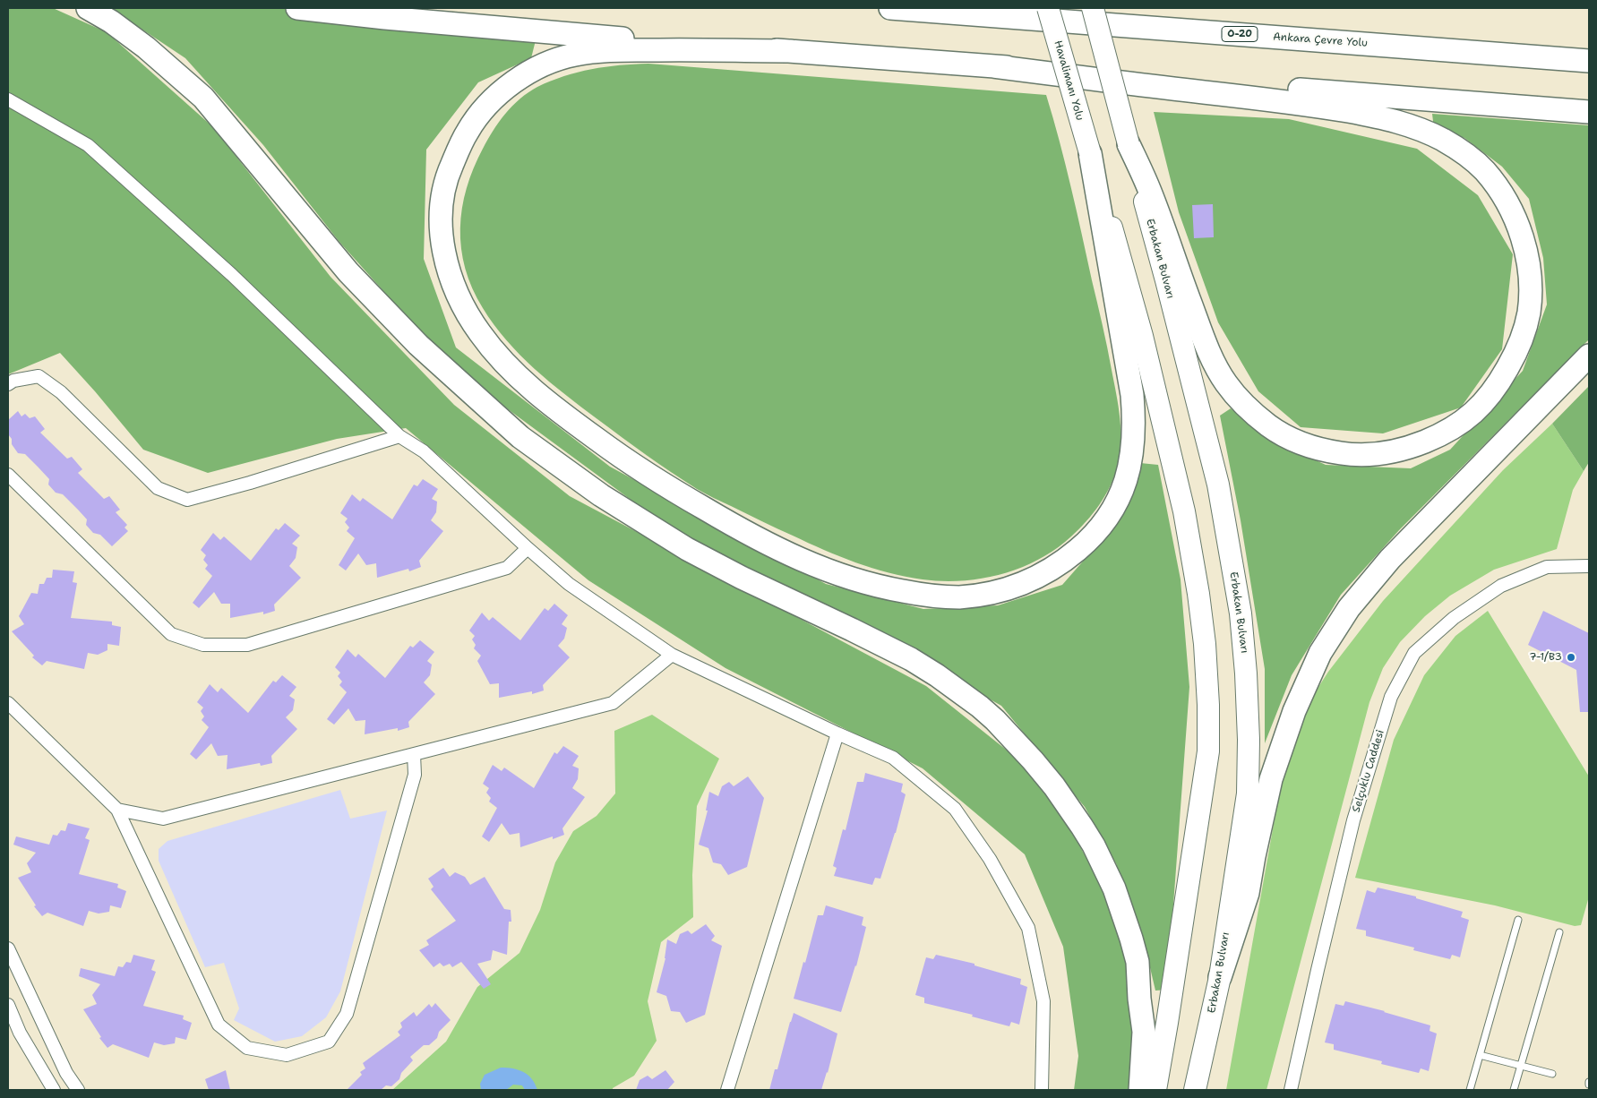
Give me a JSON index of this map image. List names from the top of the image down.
{
  "streets": {
    "highway": [
      "O-20",
      "Ankara Çevre Yolu",
      "Havalimanı Yolu",
      "Erbakan Bulvarı"
    ],
    "street": ["Selçuklu Caddesi"]
  },
  "places": ["7-1/B3"]
}
